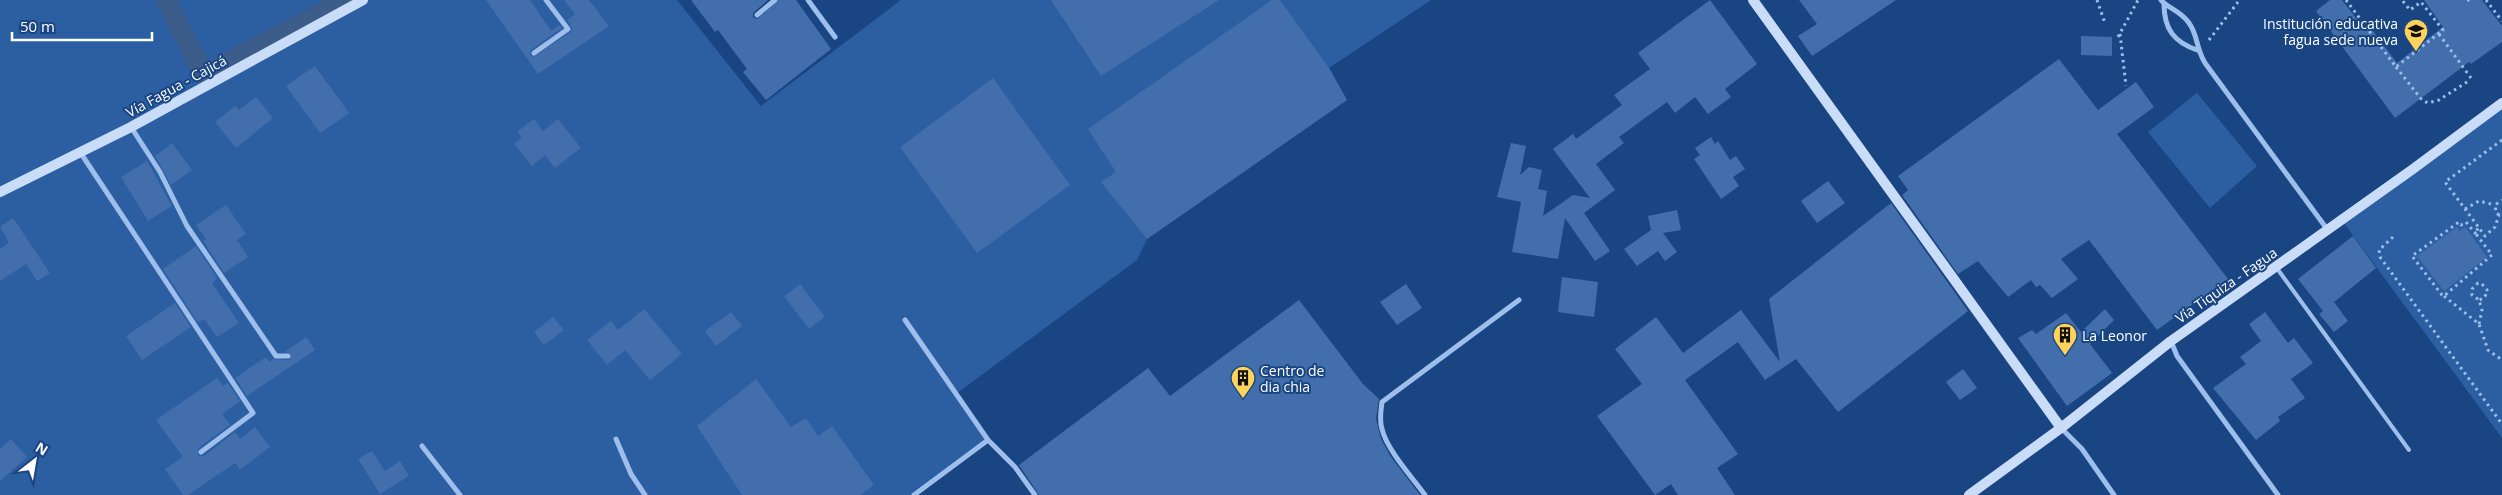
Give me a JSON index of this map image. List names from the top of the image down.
{
  "streets": {
    "street": ["Vía Fagua - Cajicá", "Vía Tiquiza - Fagua"]
  },
  "places": {
    "school or university": ["Institución educativa fagua sede nueva"],
    "building": ["La Leonor", "Centro de dia chia"]
  },
  "scale_bar": "50 m",
  "north": "top right"
}
